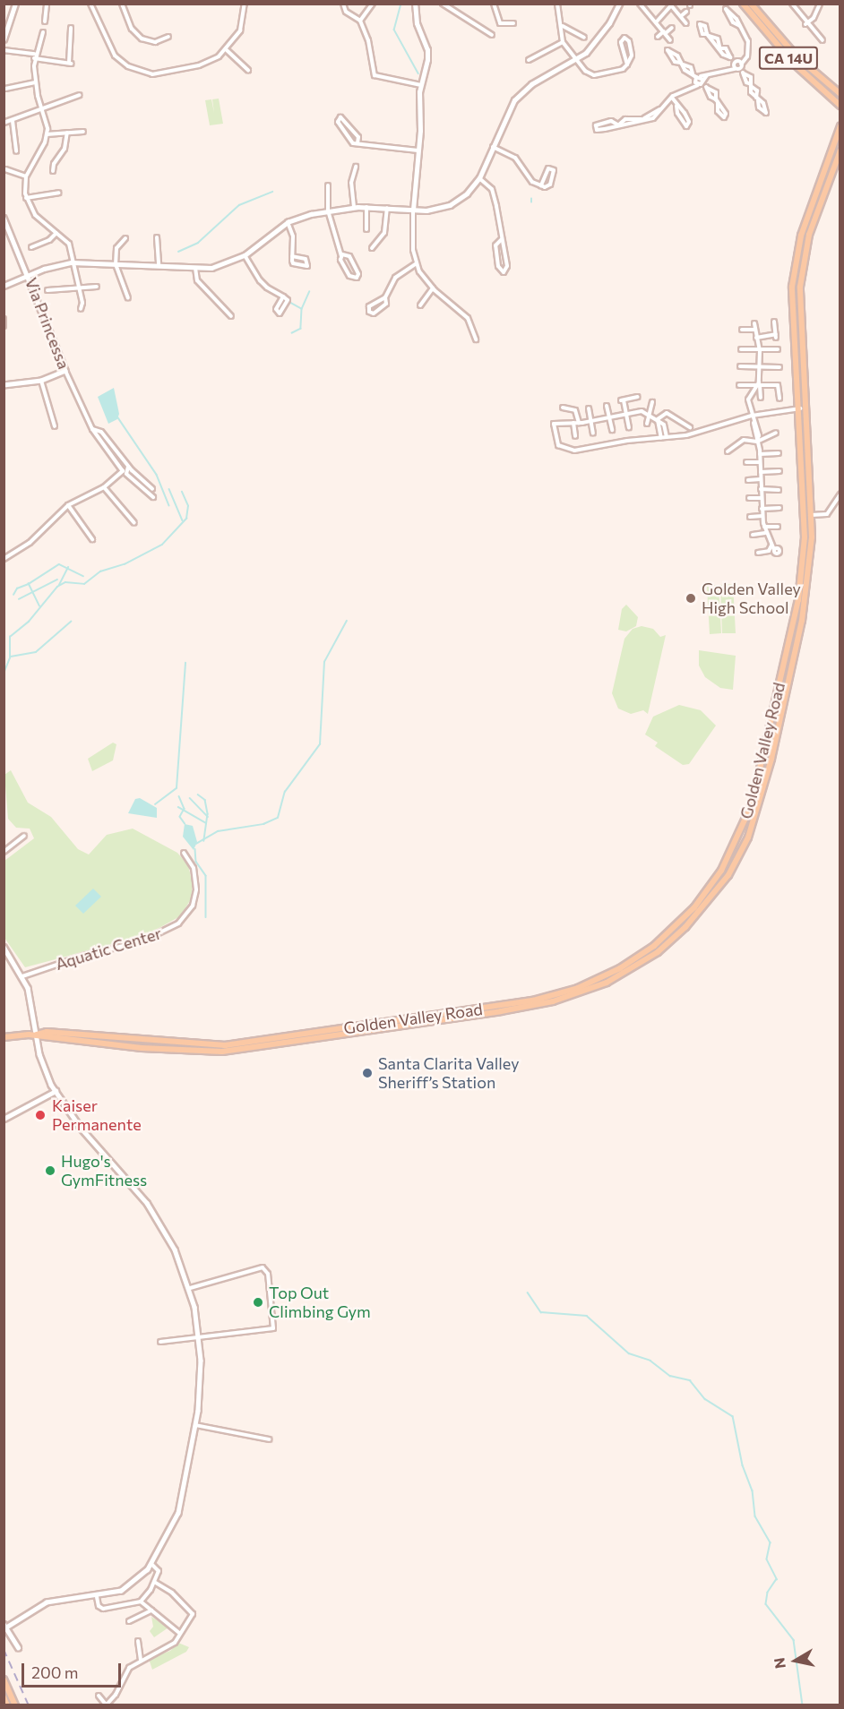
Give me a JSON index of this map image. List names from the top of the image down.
{
  "streets": {
    "main road": ["CA 14U", "Golden Valley Road"],
    "street": ["Via Princessa", "Aquatic Center"]
  },
  "places": [
    "Golden Valley High School",
    "Santa Clarita Valley Sheriff’s Station",
    "Kaiser Permanente",
    "Hugo's GymFitness",
    "Top Out Climbing Gym"
  ],
  "scale_bar": "200 m",
  "north": "left"
}
